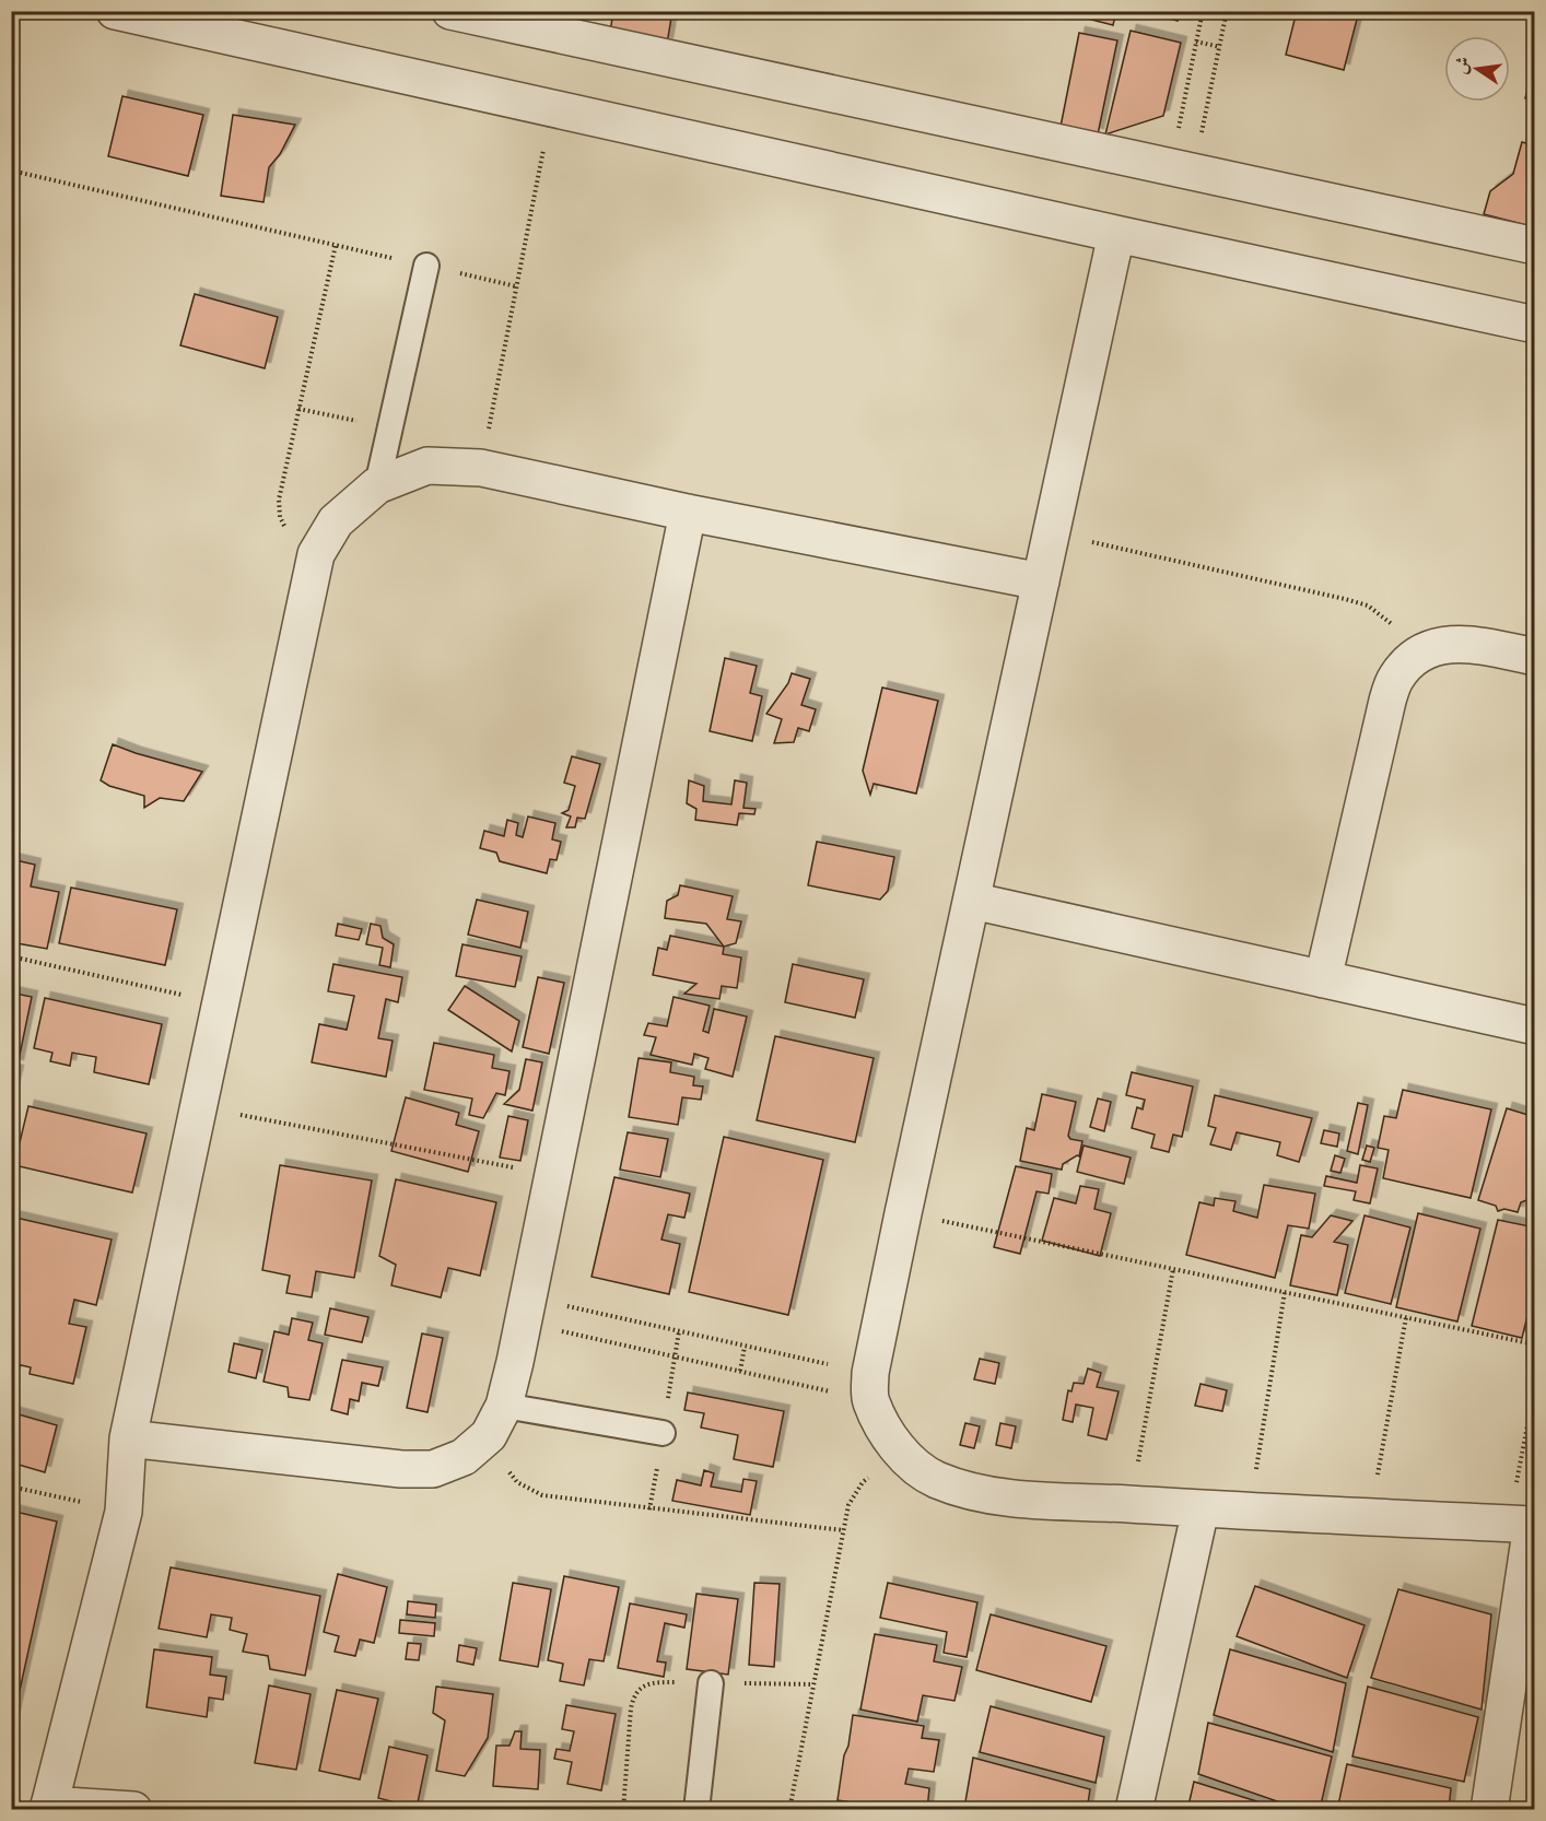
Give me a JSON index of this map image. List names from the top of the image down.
{
  "north": "left"
}
